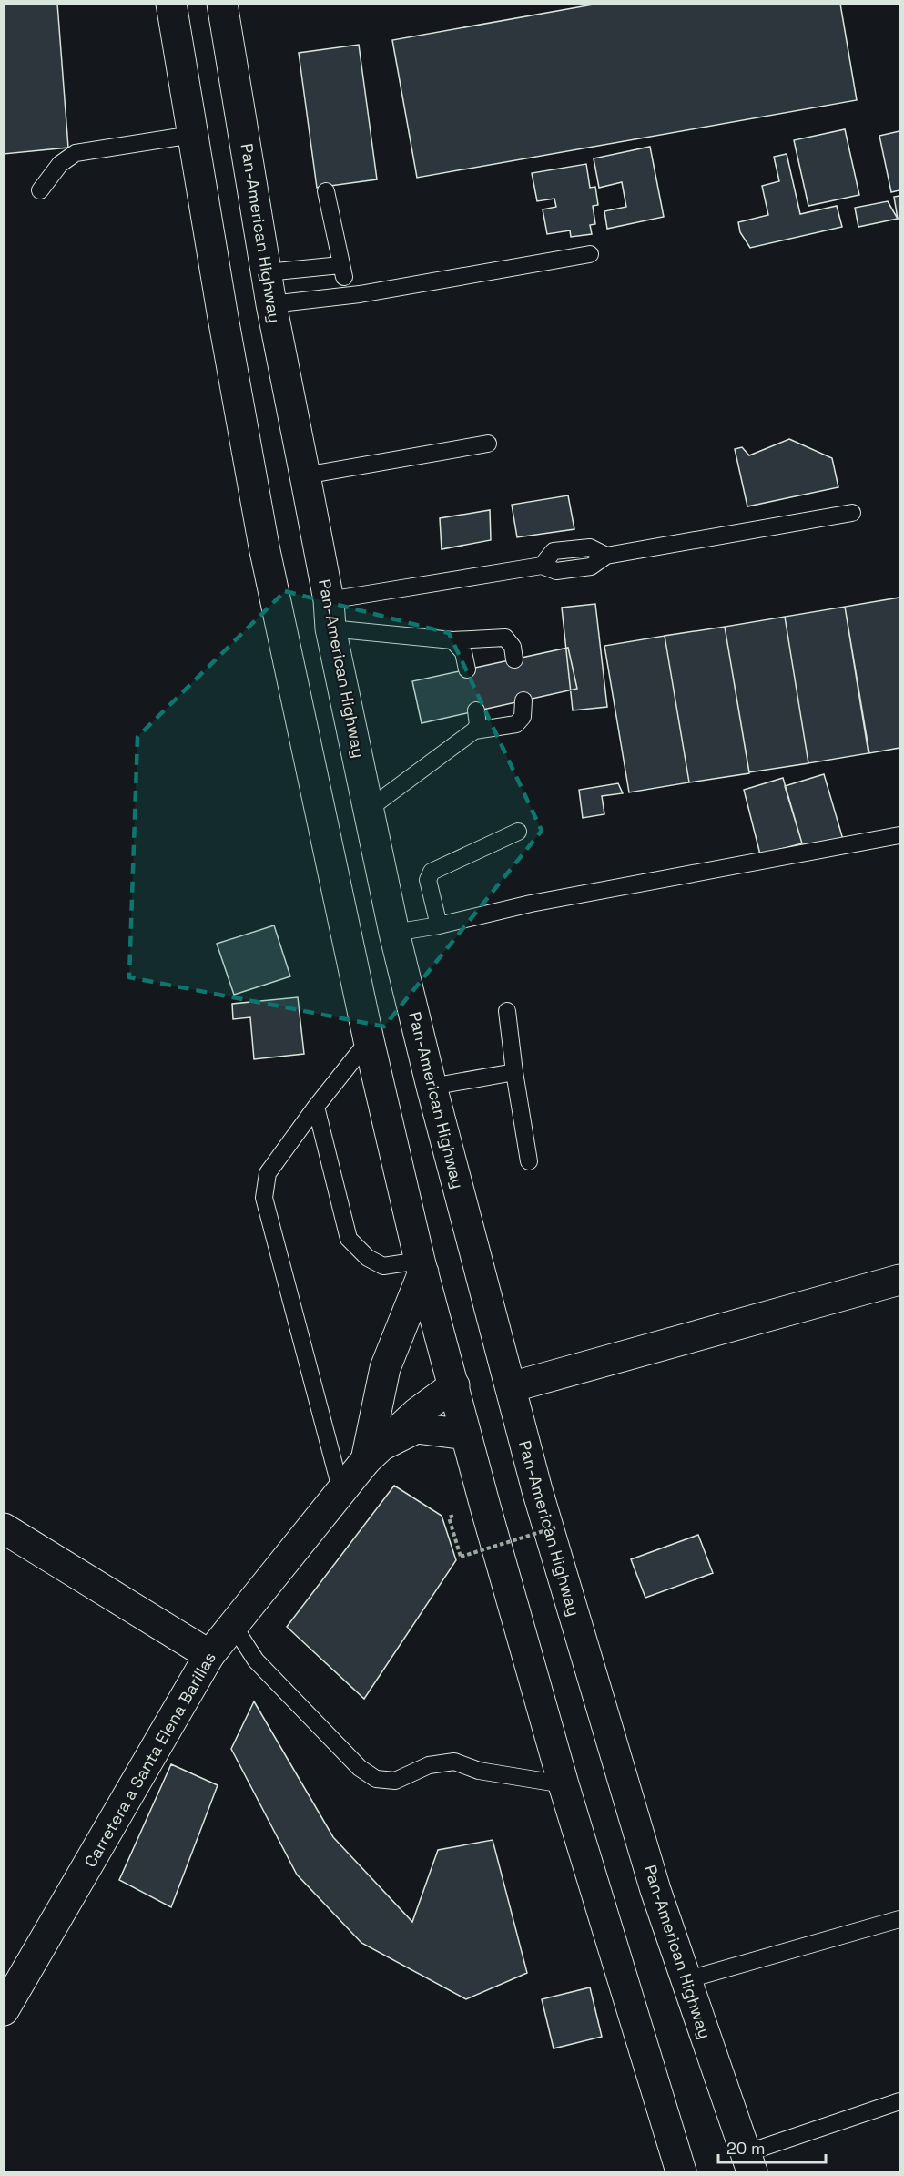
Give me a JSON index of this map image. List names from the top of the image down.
{
  "streets": {
    "main road": ["Pan-American Highway", "Carretera a Santa Elena Barillas"]
  },
  "scale_bar": "20 m"
}
